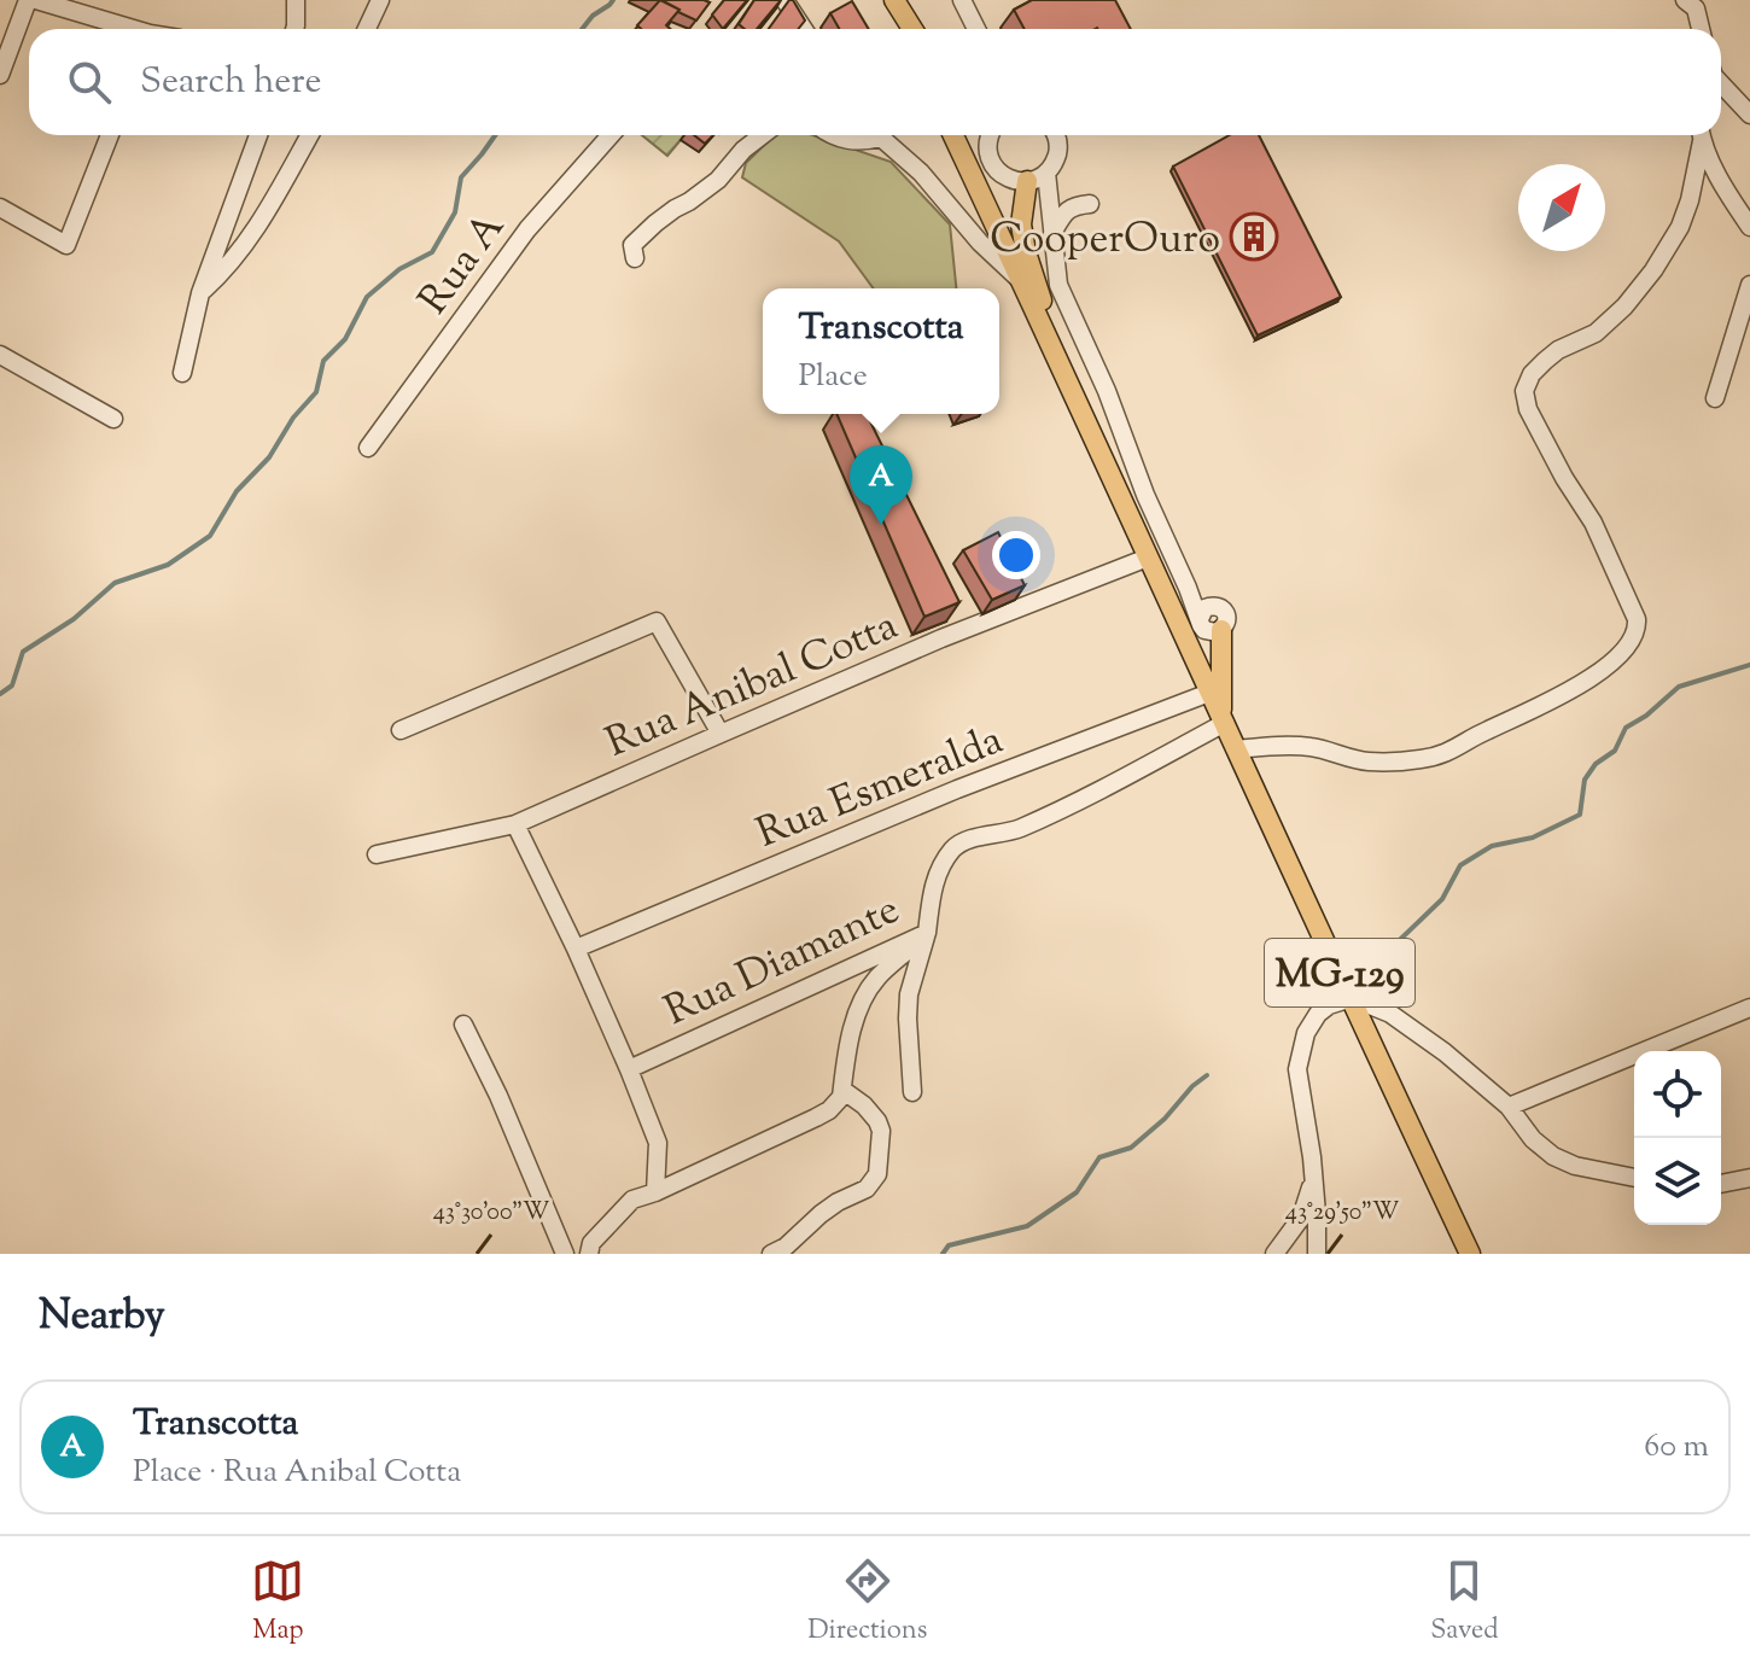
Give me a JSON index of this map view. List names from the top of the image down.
{
  "streets": {
    "main road": ["MG-129"],
    "street": [
      "Rua A",
      "Rua Anibal Cotta",
      "Rua Esmeralda",
      "Rua Diamante"
    ]
  },
  "crossings": [
    ["Rua Anibal Cotta", "MG-129"],
    ["Rua Esmeralda", "MG-129"],
    ["Rua Diamante", "MG-129"]
  ],
  "places": {
    "building": ["CooperOuro"]
  },
  "north": "top right",
  "page": {
    "search": "Search here",
    "popup": ["Transcotta", "Place"],
    "pins": "A",
    "heading": "Nearby",
    "list": [
      {
        "mark": "A",
        "name": "Transcotta",
        "note": "Place · Rua Anibal Cotta",
        "value": "60 m"
      }
    ],
    "nav": ["Map", "Directions", "Saved"]
  },
  "coordinates": ["43°30'00\"W", "43°29'50\"W"]
}
